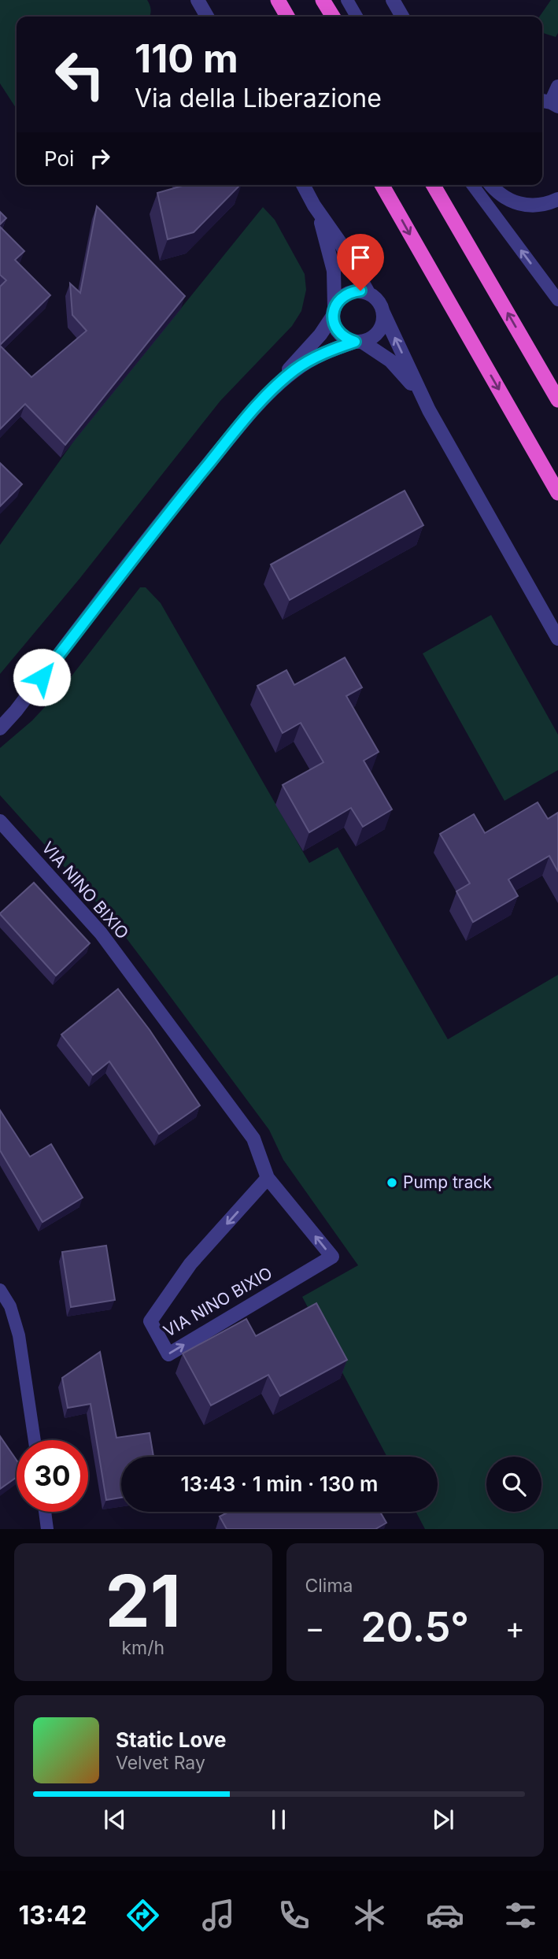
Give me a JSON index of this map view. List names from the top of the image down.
{
  "streets": {
    "street": ["VIA NINO BIXIO"]
  },
  "places": ["Pump track"],
  "page": {
    "turn": ["110 m", "Via della Liberazione"],
    "then": "Poi",
    "limit": "30",
    "trip": "13:43 · 1 min · 130 m",
    "tile": [
      ["21", "km/h"],
      "Clima"
    ],
    "heat": ["−", "20.5°", "+"],
    "song": ["Static Love", "Velvet Ray"],
    "tabs": "13:42"
  }
}
